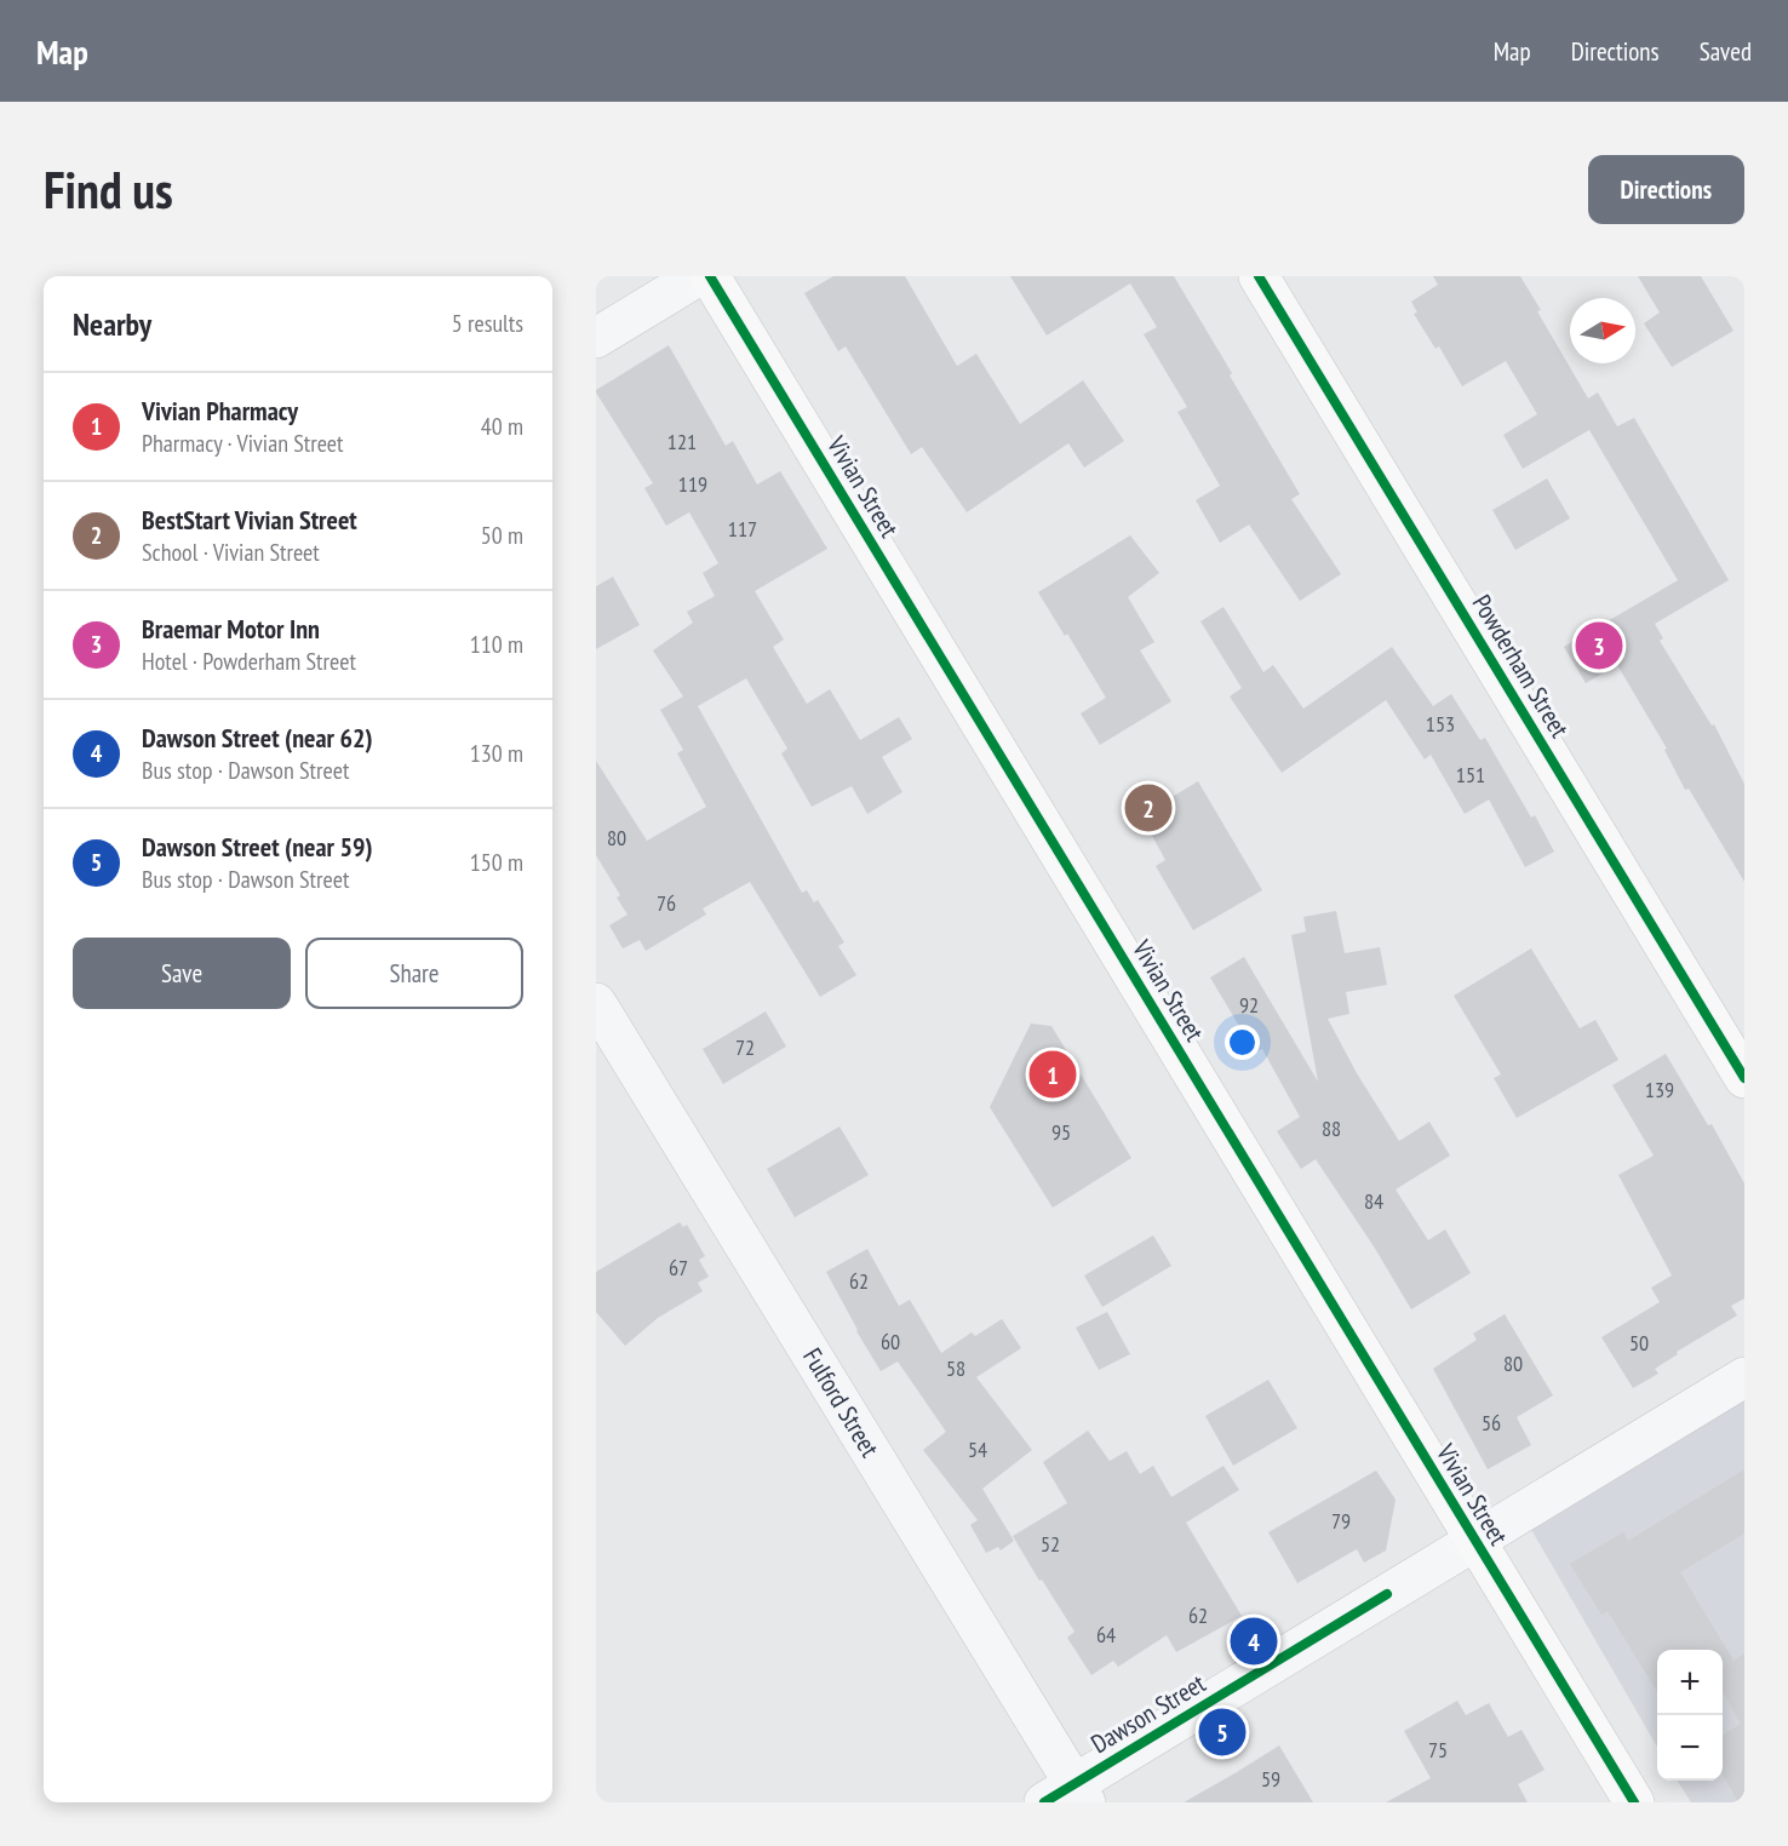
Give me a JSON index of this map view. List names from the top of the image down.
{
  "streets": {
    "main road": ["Vivian Street", "Powderham Street"],
    "street": ["Fulford Street", "Dawson Street"]
  },
  "crossings": [
    ["Vivian Street", "Dawson Street"],
    ["Fulford Street", "Dawson Street"]
  ],
  "house_numbers": [
    "121",
    "119",
    "117",
    "153",
    "151",
    "80",
    "76",
    "92",
    "72",
    "139",
    "88",
    "95",
    "84",
    "67",
    "62",
    "60",
    "50",
    "80",
    "58",
    "56",
    "54",
    "79",
    "52",
    "62",
    "64",
    "75",
    "59"
  ],
  "north": "right",
  "page": {
    "header": "Map",
    "nav": ["Map", "Directions", "Saved"],
    "buttons": [
      "Directions",
      ["Save", "Share"]
    ],
    "title": "Find us",
    "heading": ["Nearby", "5 results"],
    "list": [
      {
        "mark": "1",
        "name": "Vivian Pharmacy",
        "note": "Pharmacy · Vivian Street",
        "value": "40 m"
      },
      {
        "mark": "2",
        "name": "BestStart Vivian Street",
        "note": "School · Vivian Street",
        "value": "50 m"
      },
      {
        "mark": "3",
        "name": "Braemar Motor Inn",
        "note": "Hotel · Powderham Street",
        "value": "110 m"
      },
      {
        "mark": "4",
        "name": "Dawson Street (near 62)",
        "note": "Bus stop · Dawson Street",
        "value": "130 m"
      },
      {
        "mark": "5",
        "name": "Dawson Street (near 59)",
        "note": "Bus stop · Dawson Street",
        "value": "150 m"
      }
    ],
    "pins": [
      "3",
      "2",
      "1",
      "4",
      "5"
    ],
    "map_buttons": ["+", "−"]
  }
}
